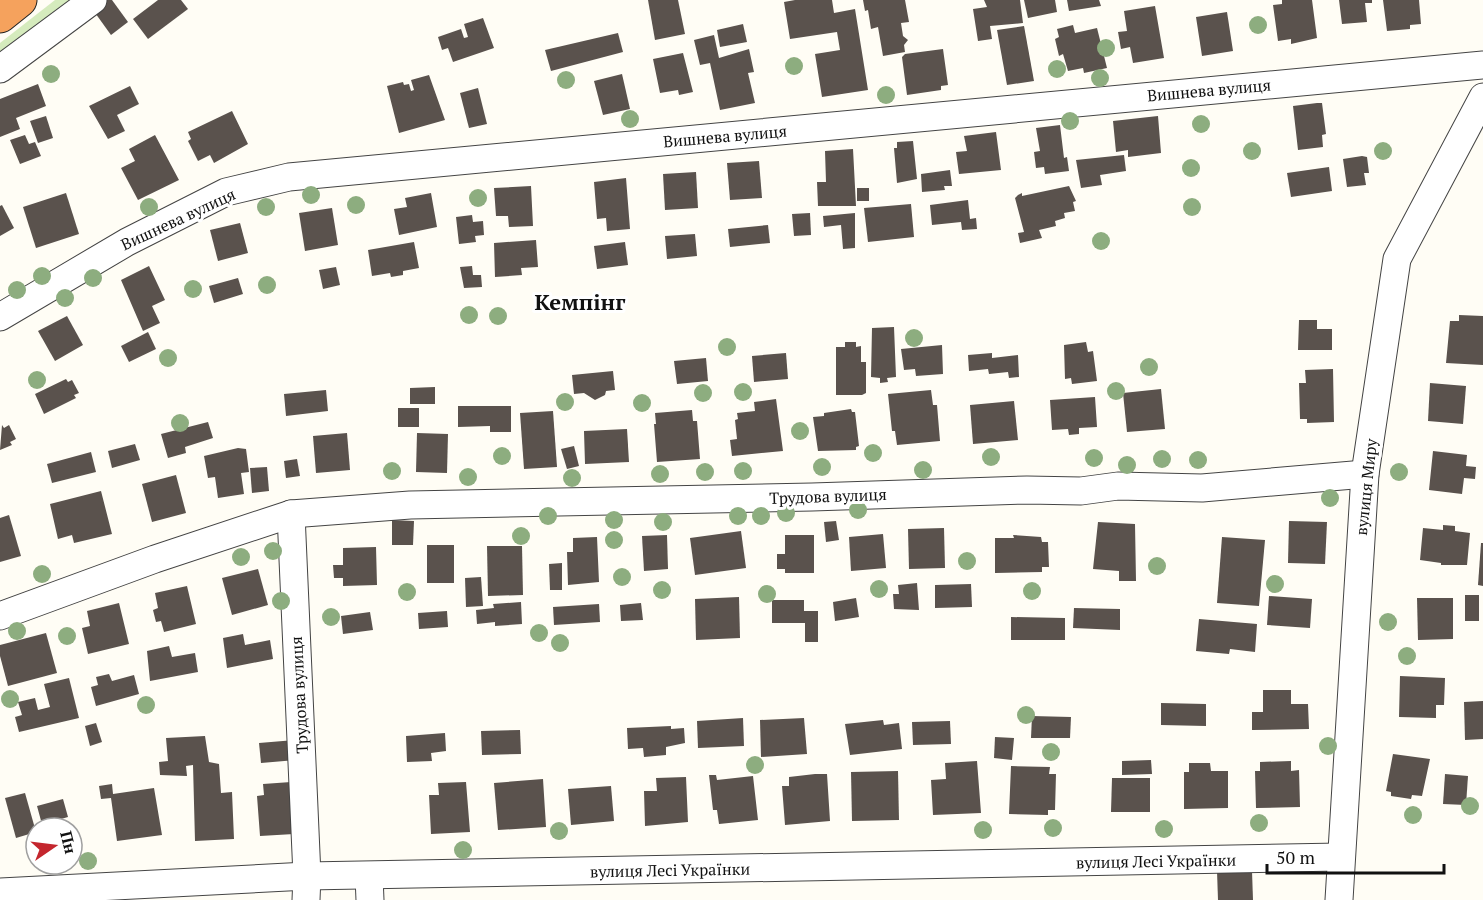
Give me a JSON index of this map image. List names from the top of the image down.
{
  "streets": {
    "street": [
      "Вишнева вулиця",
      "вулиця Миру",
      "Трудова вулиця",
      "вулиця Лесі Українки"
    ]
  },
  "crossings": [
    ["вулиця Миру", "Трудова вулиця"],
    ["вулиця Миру", "вулиця Лесі Українки"],
    ["Трудова вулиця", "вулиця Лесі Українки"]
  ],
  "districts": ["Кемпінг"],
  "scale_bar": "50 m",
  "north": "right"
}
